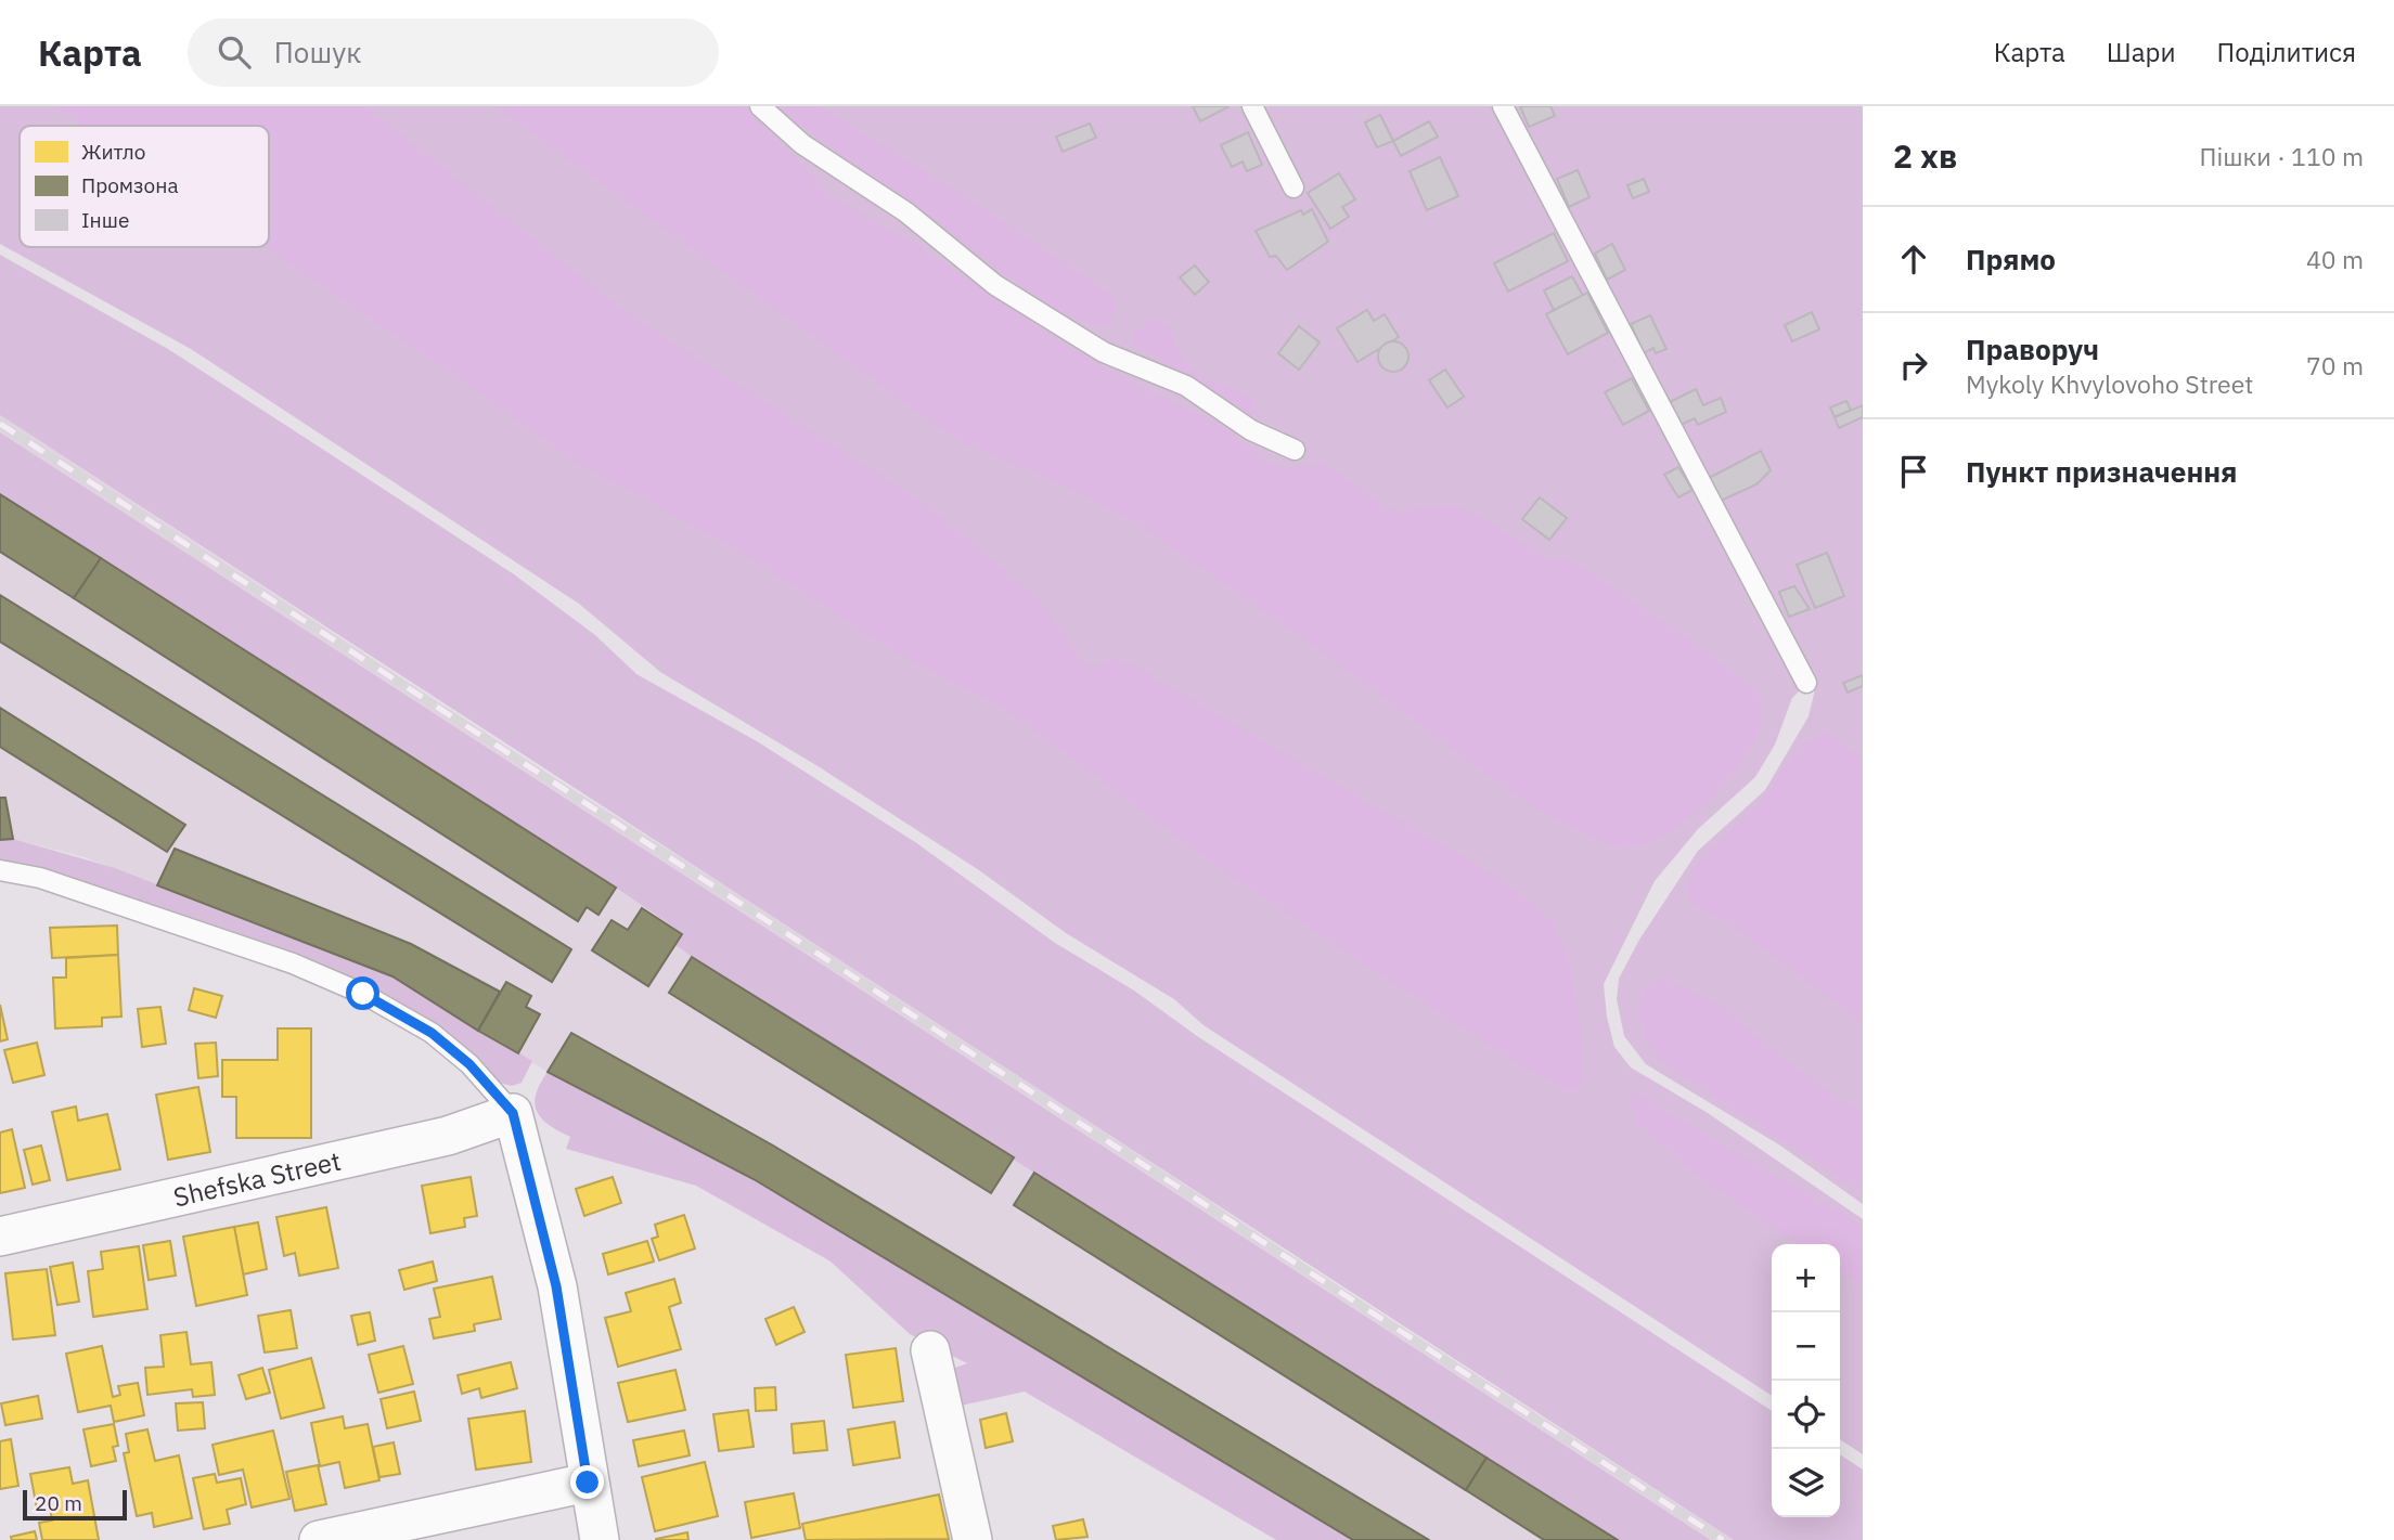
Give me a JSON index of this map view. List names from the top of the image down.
{
  "streets": {
    "street": ["Shefska Street"]
  },
  "legend": ["Житло", "Промзона", "Інше"],
  "scale_bar": "20 m",
  "page": {
    "header": "Карта",
    "search": "Пошук",
    "nav": ["Карта", "Шари", "Поділитися"],
    "heading": ["2 хв", "Пішки · 110 m"],
    "list": [
      ["Прямо", "40 m"],
      ["Праворуч", "Mykoly Khvylovoho Street", "70 m"],
      "Пункт призначення"
    ],
    "map_buttons": ["+", "−"],
    "scale": "20 m"
  }
}
